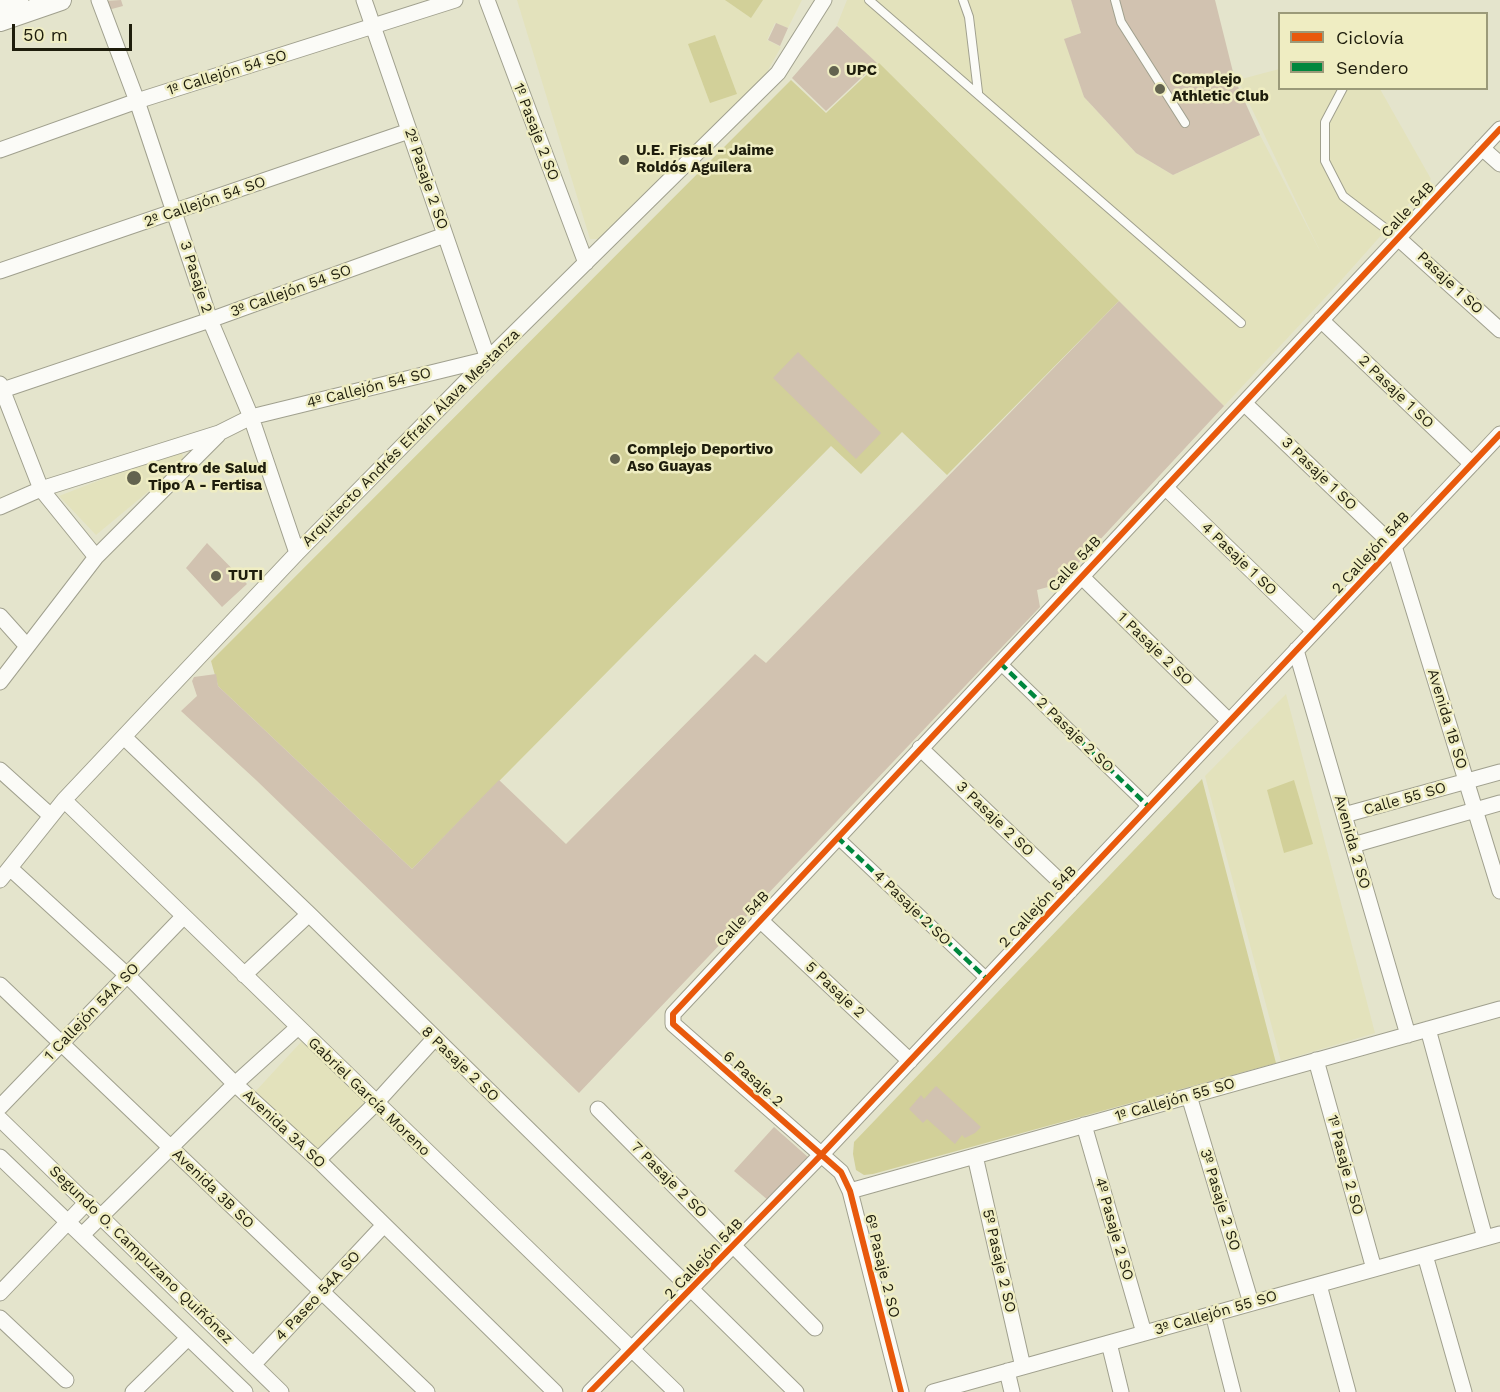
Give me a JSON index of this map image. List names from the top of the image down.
{
  "streets": {
    "street": [
      "1º Callejón 54 SO",
      "1º Pasaje 2 SO",
      "2º Pasaje 2 SO",
      "2º Callejón 54 SO",
      "Calle 54B",
      "3 Pasaje 2",
      "Pasaje 1 SO",
      "3º Callejón 54 SO",
      "4º Callejón 54 SO",
      "2 Pasaje 1 SO",
      "Arquitecto Andrés Efraín Álava Mestanza",
      "3 Pasaje 1 SO",
      "2 Callejón 54B",
      "4 Pasaje 1 SO",
      "1 Pasaje 2 SO",
      "Avenida 1B SO",
      "2 Pasaje 2 SO",
      "Calle 55 SO",
      "3 Pasaje 2 SO",
      "Avenida 2 SO",
      "4 Pasaje 2 SO",
      "5 Pasaje 2",
      "1 Callejón 54A SO",
      "8 Pasaje 2 SO",
      "6 Pasaje 2",
      "Gabriel García Moreno",
      "1º Callejón 55 SO",
      "Avenida 3A SO",
      "7 Pasaje 2 SO",
      "Avenida 3B SO",
      "3º Pasaje 2 SO",
      "4º Pasaje 2 SO",
      "Segundo O. Campuzano Quiñónez",
      "5º Pasaje 2 SO",
      "6º Pasaje 2 SO",
      "4 Paseo 54A SO",
      "3º Callejón 55 SO"
    ]
  },
  "crossings": [
    ["1º Callejón 54 SO", "2º Pasaje 2 SO"],
    ["1º Callejón 54 SO", "3 Pasaje 2"],
    ["1º Pasaje 2 SO", "Arquitecto Andrés Efraín Álava Mestanza"],
    ["1º Pasaje 2 SO", "1º Callejón 55 SO"],
    ["1º Pasaje 2 SO", "3º Callejón 55 SO"],
    ["2º Pasaje 2 SO", "2º Callejón 54 SO"],
    ["2º Pasaje 2 SO", "3º Callejón 54 SO"],
    ["2º Pasaje 2 SO", "4º Callejón 54 SO"],
    ["2º Pasaje 2 SO", "Arquitecto Andrés Efraín Álava Mestanza"],
    ["2º Callejón 54 SO", "3 Pasaje 2"],
    ["Calle 54B", "Pasaje 1 SO"],
    ["Calle 54B", "2 Pasaje 1 SO"],
    ["Calle 54B", "3 Pasaje 1 SO"],
    ["Calle 54B", "4 Pasaje 1 SO"],
    ["Calle 54B", "1 Pasaje 2 SO"],
    ["Calle 54B", "2 Pasaje 2 SO"],
    ["Calle 54B", "3 Pasaje 2 SO"],
    ["Calle 54B", "4 Pasaje 2 SO"],
    ["Calle 54B", "5 Pasaje 2"],
    ["Calle 54B", "6 Pasaje 2"],
    ["3 Pasaje 2", "3º Callejón 54 SO"],
    ["3 Pasaje 2", "4º Callejón 54 SO"],
    ["3 Pasaje 2", "Arquitecto Andrés Efraín Álava Mestanza"],
    ["4º Callejón 54 SO", "Arquitecto Andrés Efraín Álava Mestanza"],
    ["2 Pasaje 1 SO", "2 Callejón 54B"],
    ["Arquitecto Andrés Efraín Álava Mestanza", "8 Pasaje 2 SO"],
    ["Arquitecto Andrés Efraín Álava Mestanza", "Gabriel García Moreno"],
    ["Arquitecto Andrés Efraín Álava Mestanza", "Avenida 3A SO"],
    ["3 Pasaje 1 SO", "2 Callejón 54B"],
    ["3 Pasaje 1 SO", "Avenida 1B SO"],
    ["2 Callejón 54B", "4 Pasaje 1 SO"],
    ["2 Callejón 54B", "1 Pasaje 2 SO"],
    ["2 Callejón 54B", "Avenida 1B SO"],
    ["2 Callejón 54B", "2 Pasaje 2 SO"],
    ["2 Callejón 54B", "3 Pasaje 2 SO"],
    ["2 Callejón 54B", "Avenida 2 SO"],
    ["2 Callejón 54B", "4 Pasaje 2 SO"],
    ["2 Callejón 54B", "5 Pasaje 2"],
    ["2 Callejón 54B", "8 Pasaje 2 SO"],
    ["2 Callejón 54B", "6 Pasaje 2"],
    ["2 Callejón 54B", "Gabriel García Moreno"],
    ["2 Callejón 54B", "7 Pasaje 2 SO"],
    ["2 Callejón 54B", "6º Pasaje 2 SO"],
    ["Avenida 1B SO", "Calle 55 SO"],
    ["Calle 55 SO", "Avenida 2 SO"],
    ["Avenida 2 SO", "1º Callejón 55 SO"],
    ["1 Callejón 54A SO", "Gabriel García Moreno"],
    ["1 Callejón 54A SO", "Avenida 3A SO"],
    ["1 Callejón 54A SO", "Avenida 3B SO"],
    ["6 Pasaje 2", "6º Pasaje 2 SO"],
    ["1º Callejón 55 SO", "3º Pasaje 2 SO"],
    ["1º Callejón 55 SO", "4º Pasaje 2 SO"],
    ["1º Callejón 55 SO", "5º Pasaje 2 SO"],
    ["1º Callejón 55 SO", "6º Pasaje 2 SO"],
    ["Avenida 3A SO", "4 Paseo 54A SO"],
    ["Avenida 3B SO", "4 Paseo 54A SO"],
    ["3º Pasaje 2 SO", "3º Callejón 55 SO"],
    ["4º Pasaje 2 SO", "3º Callejón 55 SO"],
    ["Segundo O. Campuzano Quiñónez", "4 Paseo 54A SO"],
    ["5º Pasaje 2 SO", "3º Callejón 55 SO"]
  ],
  "places": [
    "UPC",
    "Complejo Athletic Club",
    "U.E. Fiscal - Jaime Roldós Aguilera",
    "Complejo Deportivo Aso Guayas",
    "Centro de Salud Tipo A - Fertisa",
    "TUTI"
  ],
  "legend": ["Ciclovía", "Sendero"],
  "scale_bar": "50 m"
}
